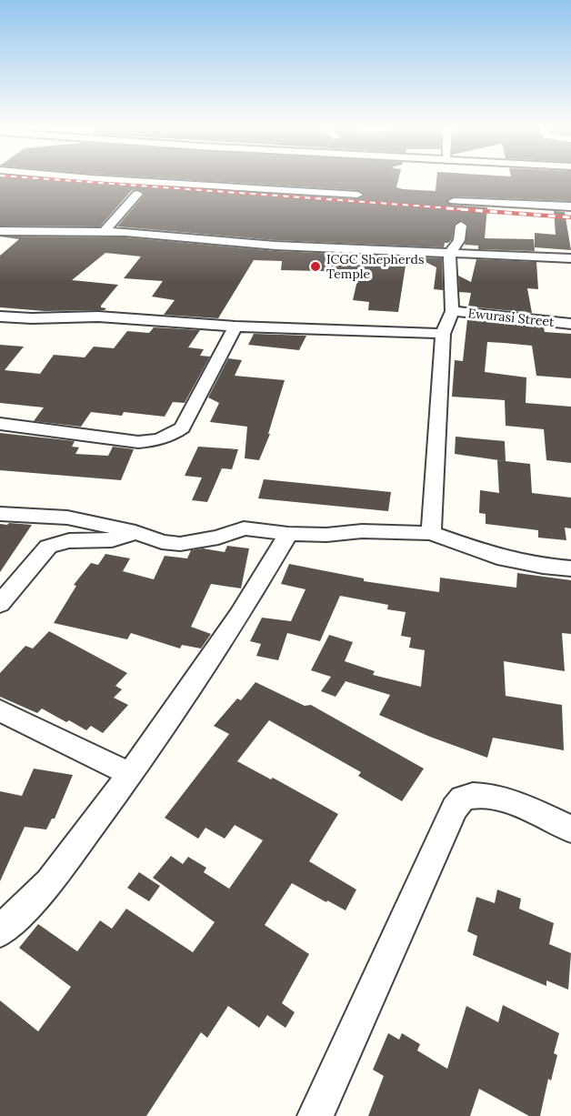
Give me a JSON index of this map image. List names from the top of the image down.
{
  "streets": {
    "street": ["Ewurasi Street"]
  },
  "places": ["ICGC Shepherds Temple"]
}
